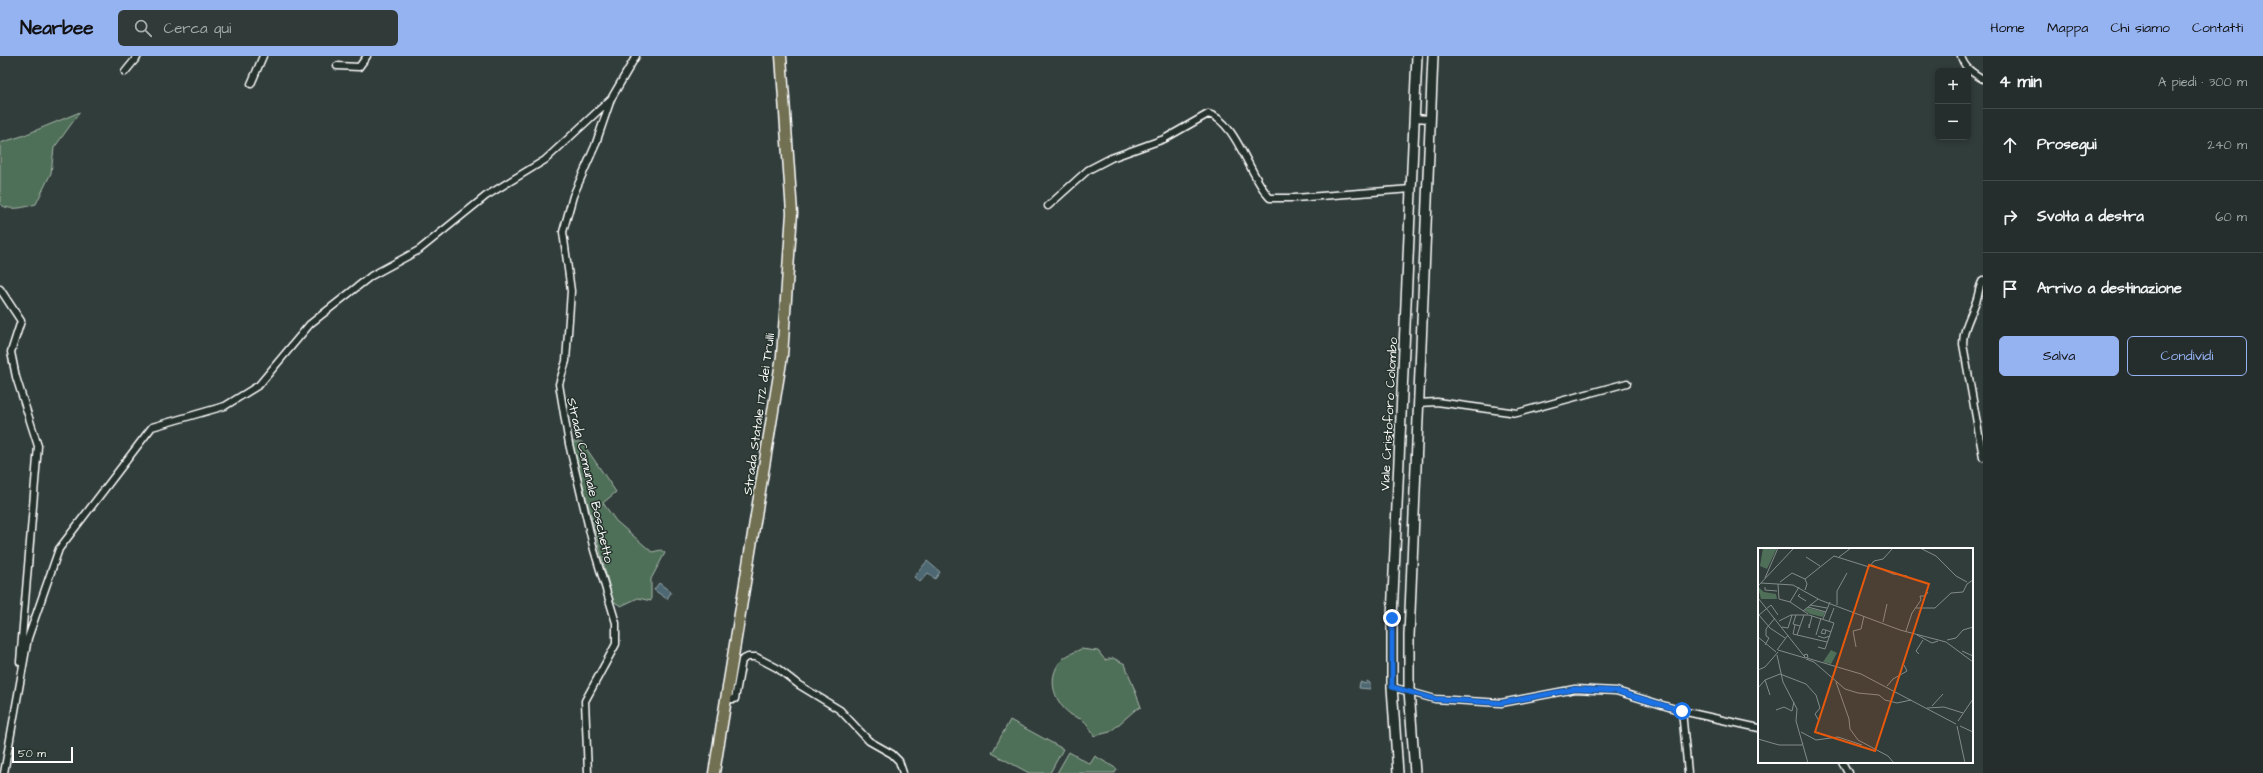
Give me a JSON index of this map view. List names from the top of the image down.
{
  "streets": {
    "main road": ["Strada Statale 172 dei Trulli", "Viale Cristoforo Colombo"],
    "street": ["Strada Comunale Boschetto"]
  },
  "scale_bar": "50 m",
  "page": {
    "header": "Nearbee",
    "search": "Cerca qui",
    "nav": [
      "Home",
      "Mappa",
      "Chi siamo",
      "Contatti"
    ],
    "heading": ["4 min", "A piedi · 300 m"],
    "map_buttons": ["+", "−"],
    "list": [
      ["Prosegui", "240 m"],
      ["Svolta a destra", "60 m"],
      "Arrivo a destinazione"
    ],
    "buttons": ["Salva", "Condividi"],
    "scale": "50 m"
  }
}
